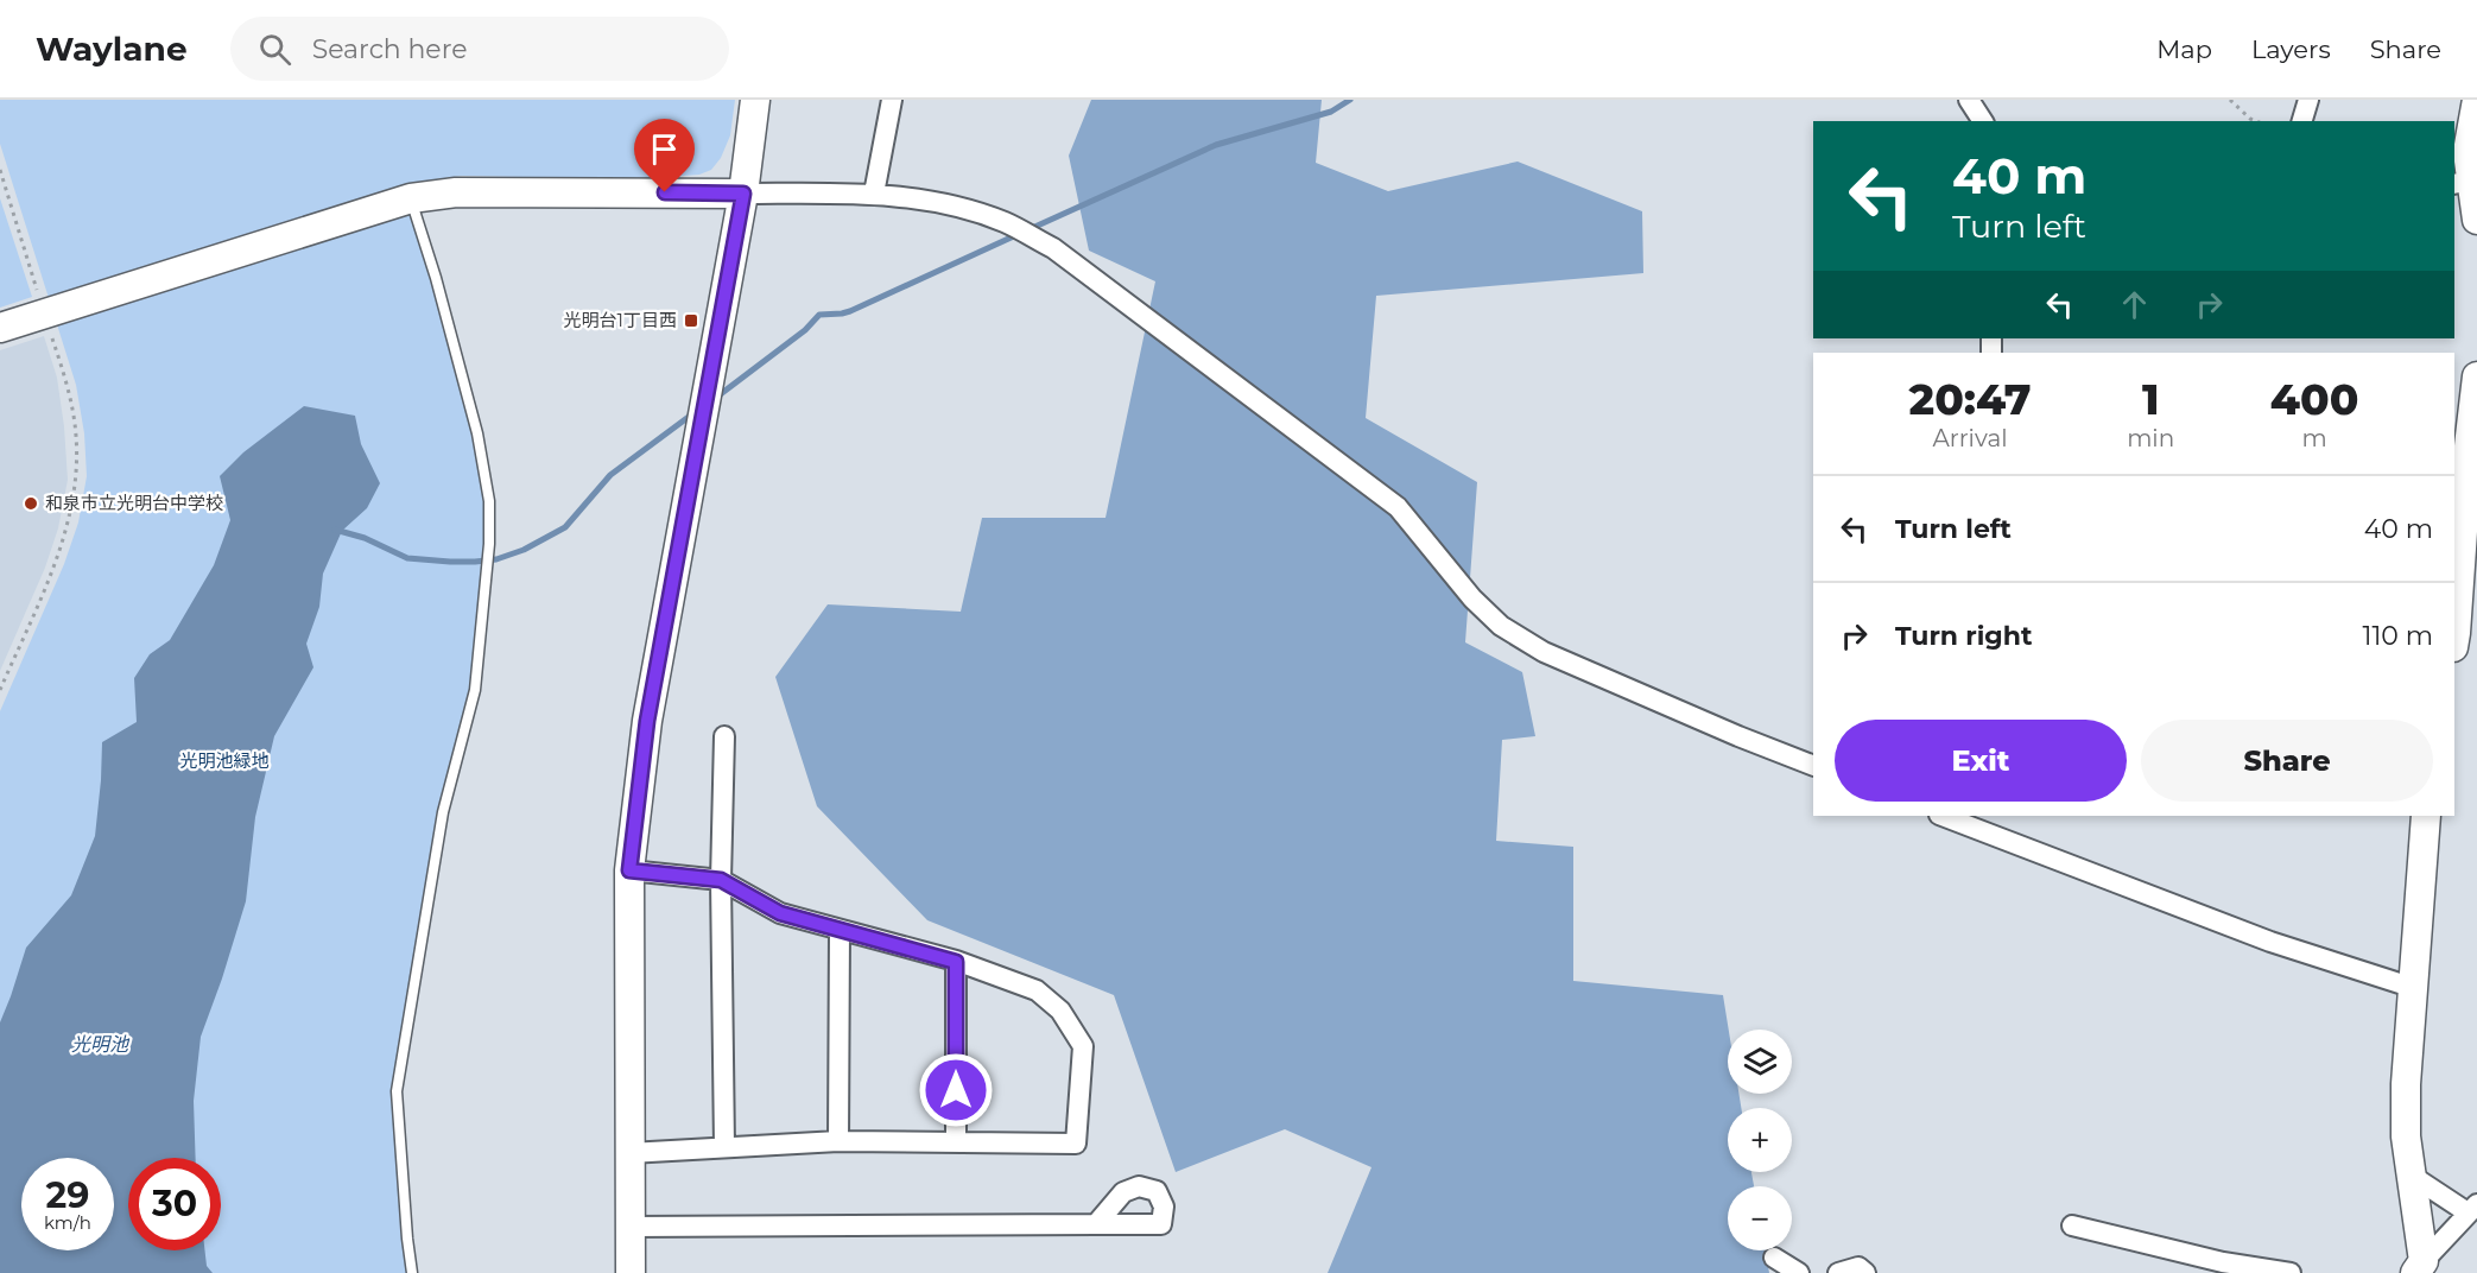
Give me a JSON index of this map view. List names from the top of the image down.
{
  "water": ["光明池"],
  "parks": ["光明池緑地"],
  "places": {
    "transit": ["光明台1丁目西"],
    "other": ["和泉市立光明台中学校"]
  },
  "page": {
    "header": "Waylane",
    "search": "Search here",
    "nav": ["Map", "Layers", "Share"],
    "turn": ["40 m", "Turn left"],
    "eta": [
      "20:47",
      "Arrival",
      "1",
      "min",
      "400",
      "m"
    ],
    "list": [
      {
        "name": "Turn left",
        "value": "40 m"
      },
      {
        "name": "Turn right",
        "value": "110 m"
      }
    ],
    "buttons": ["Exit", "Share"],
    "map_buttons": ["+", "−"],
    "speed": "29 km/h",
    "limit": "30"
  }
}
